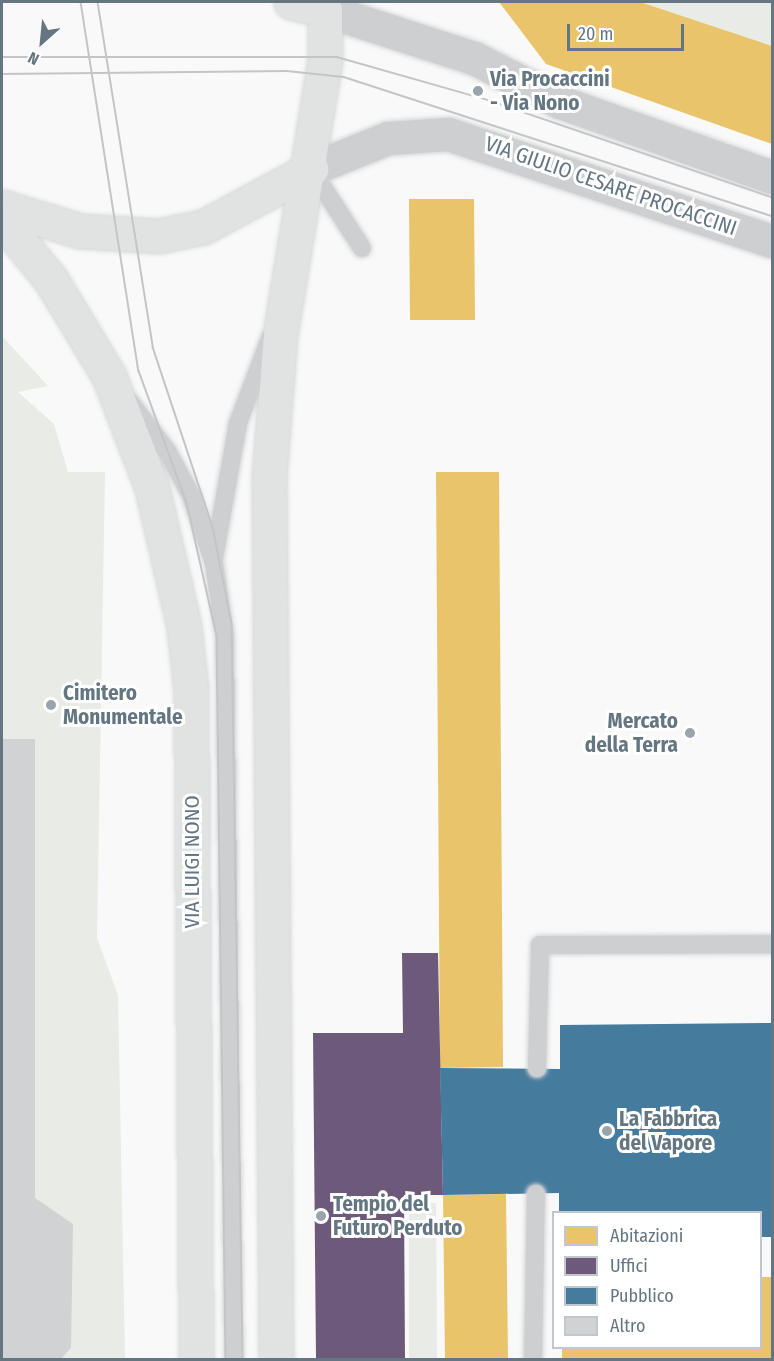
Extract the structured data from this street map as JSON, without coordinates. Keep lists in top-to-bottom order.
{
  "streets": {
    "main road": ["VIA LUIGI NONO"],
    "street": ["VIA GIULIO CESARE PROCACCINI"]
  },
  "places": [
    "Via Procaccini - Via Nono",
    "Cimitero Monumentale",
    "Mercato della Terra",
    "La Fabbrica del Vapore",
    "Tempio del Futuro Perduto"
  ],
  "legend": [
    "Abitazioni",
    "Uffici",
    "Pubblico",
    "Altro"
  ],
  "scale_bar": "20 m",
  "north": "bottom left"
}
